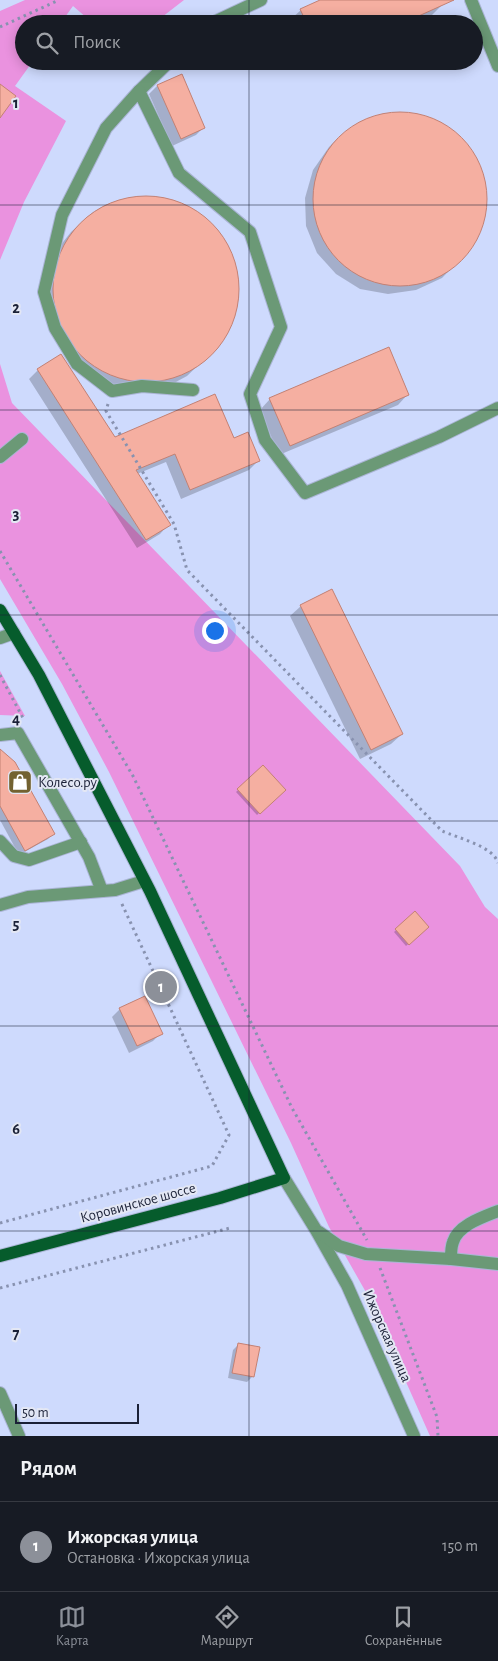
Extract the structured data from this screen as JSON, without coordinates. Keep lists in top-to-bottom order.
{
  "streets": {
    "main road": ["Коровинское шоссе", "Ижорская улица"]
  },
  "crossings": [
    ["Коровинское шоссе", "Ижорская улица"]
  ],
  "places": {
    "shop": ["Колесо.ру"]
  },
  "scale_bar": "50 m",
  "page": {
    "search": "Поиск",
    "pins": "1",
    "scale": "50 m",
    "heading": "Рядом",
    "list": [
      {
        "mark": "1",
        "name": "Ижорская улица",
        "note": "Остановка · Ижорская улица",
        "value": "150 m"
      }
    ],
    "nav": ["Карта", "Маршрут", "Сохранённые"]
  },
  "grid": {
    "rows": [
      "1",
      "2",
      "3",
      "4",
      "5",
      "6",
      "7"
    ]
  }
}
